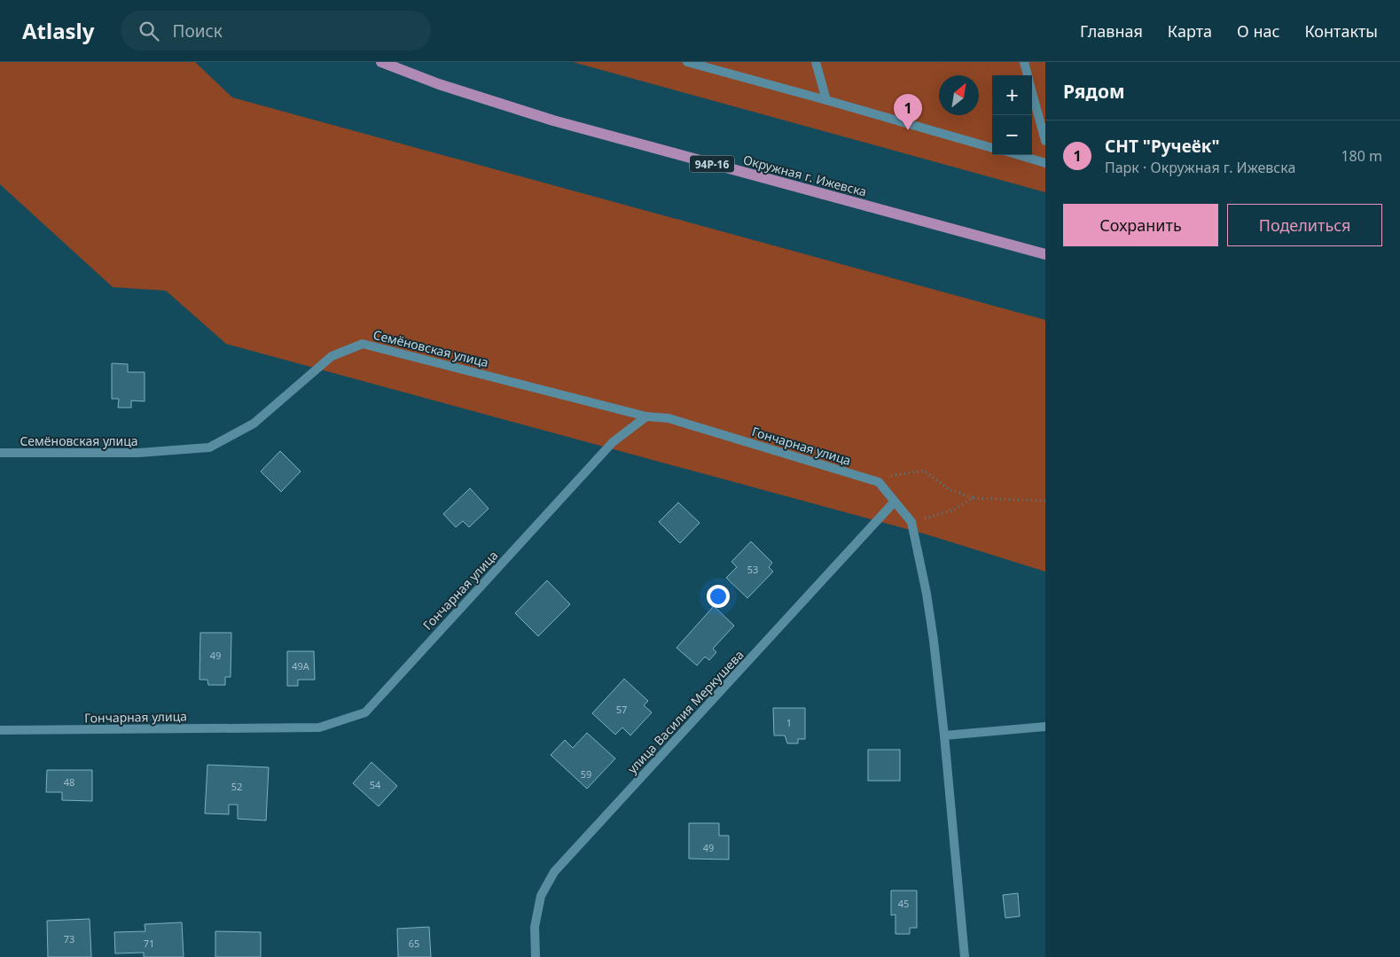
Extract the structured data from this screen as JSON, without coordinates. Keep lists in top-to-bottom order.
{
  "streets": {
    "main road": ["94Р-16", "Окружная г. Ижевска"],
    "street": ["Семёновская улица", "Гончарная улица", "улица Василия Меркушева"]
  },
  "crossings": [
    ["Семёновская улица", "Гончарная улица"]
  ],
  "house_numbers": [
    "53",
    "49",
    "49А",
    "57",
    "1",
    "59",
    "48",
    "54",
    "52",
    "49",
    "45",
    "73",
    "71",
    "65"
  ],
  "north": "top right",
  "page": {
    "header": "Atlasly",
    "search": "Поиск",
    "nav": [
      "Главная",
      "Карта",
      "О нас",
      "Контакты"
    ],
    "heading": "Рядом",
    "map_buttons": ["+", "−"],
    "pins": "1",
    "list": [
      {
        "mark": "1",
        "name": "СНТ \"Ручеёк\"",
        "note": "Парк · Окружная г. Ижевска",
        "value": "180 m"
      }
    ],
    "buttons": ["Сохранить", "Поделиться"]
  }
}
